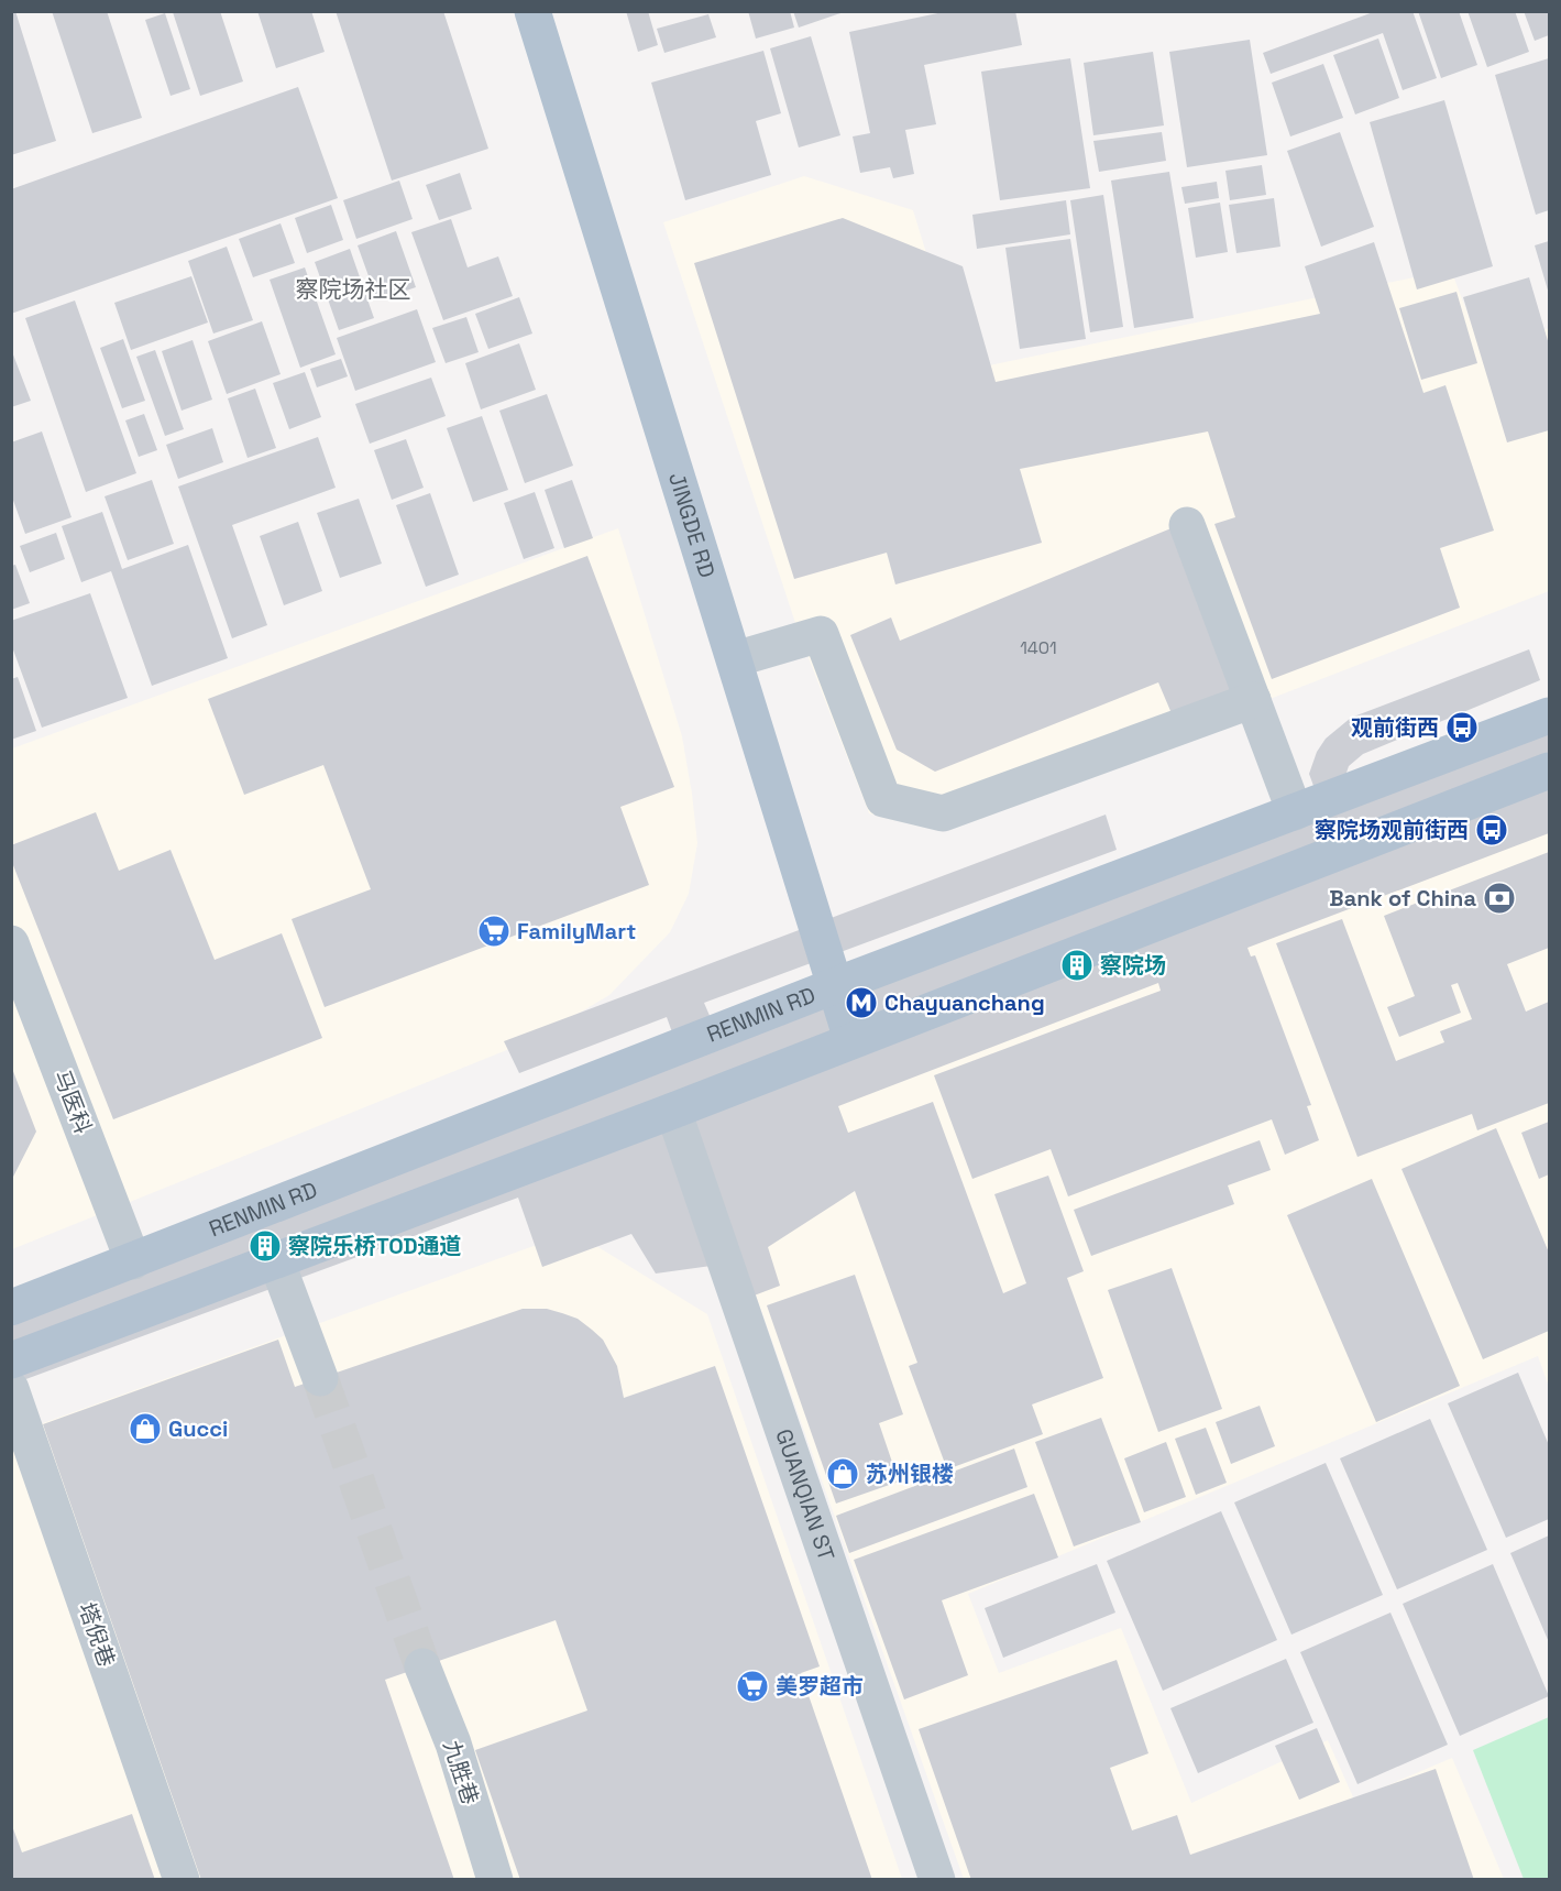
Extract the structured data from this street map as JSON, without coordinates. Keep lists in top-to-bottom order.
{
  "streets": {
    "main road": ["JINGDE RD", "RENMIN RD"],
    "street": [
      "马医科",
      "GUANQIAN ST",
      "塔倪巷",
      "九胜巷"
    ]
  },
  "crossings": [
    ["JINGDE RD", "RENMIN RD"],
    ["RENMIN RD", "马医科"]
  ],
  "districts": ["察院场社区"],
  "places": {
    "bus stop": ["观前街西", "察院场观前街西"],
    "bank": ["Bank of China"],
    "supermarket": ["FamilyMart", "美罗超市"],
    "building": ["察院场", "察院乐桥TOD通道"],
    "metro station": ["Chayuanchang"],
    "shop": ["Gucci", "苏州银楼"]
  },
  "house_numbers": ["1401"]
}
